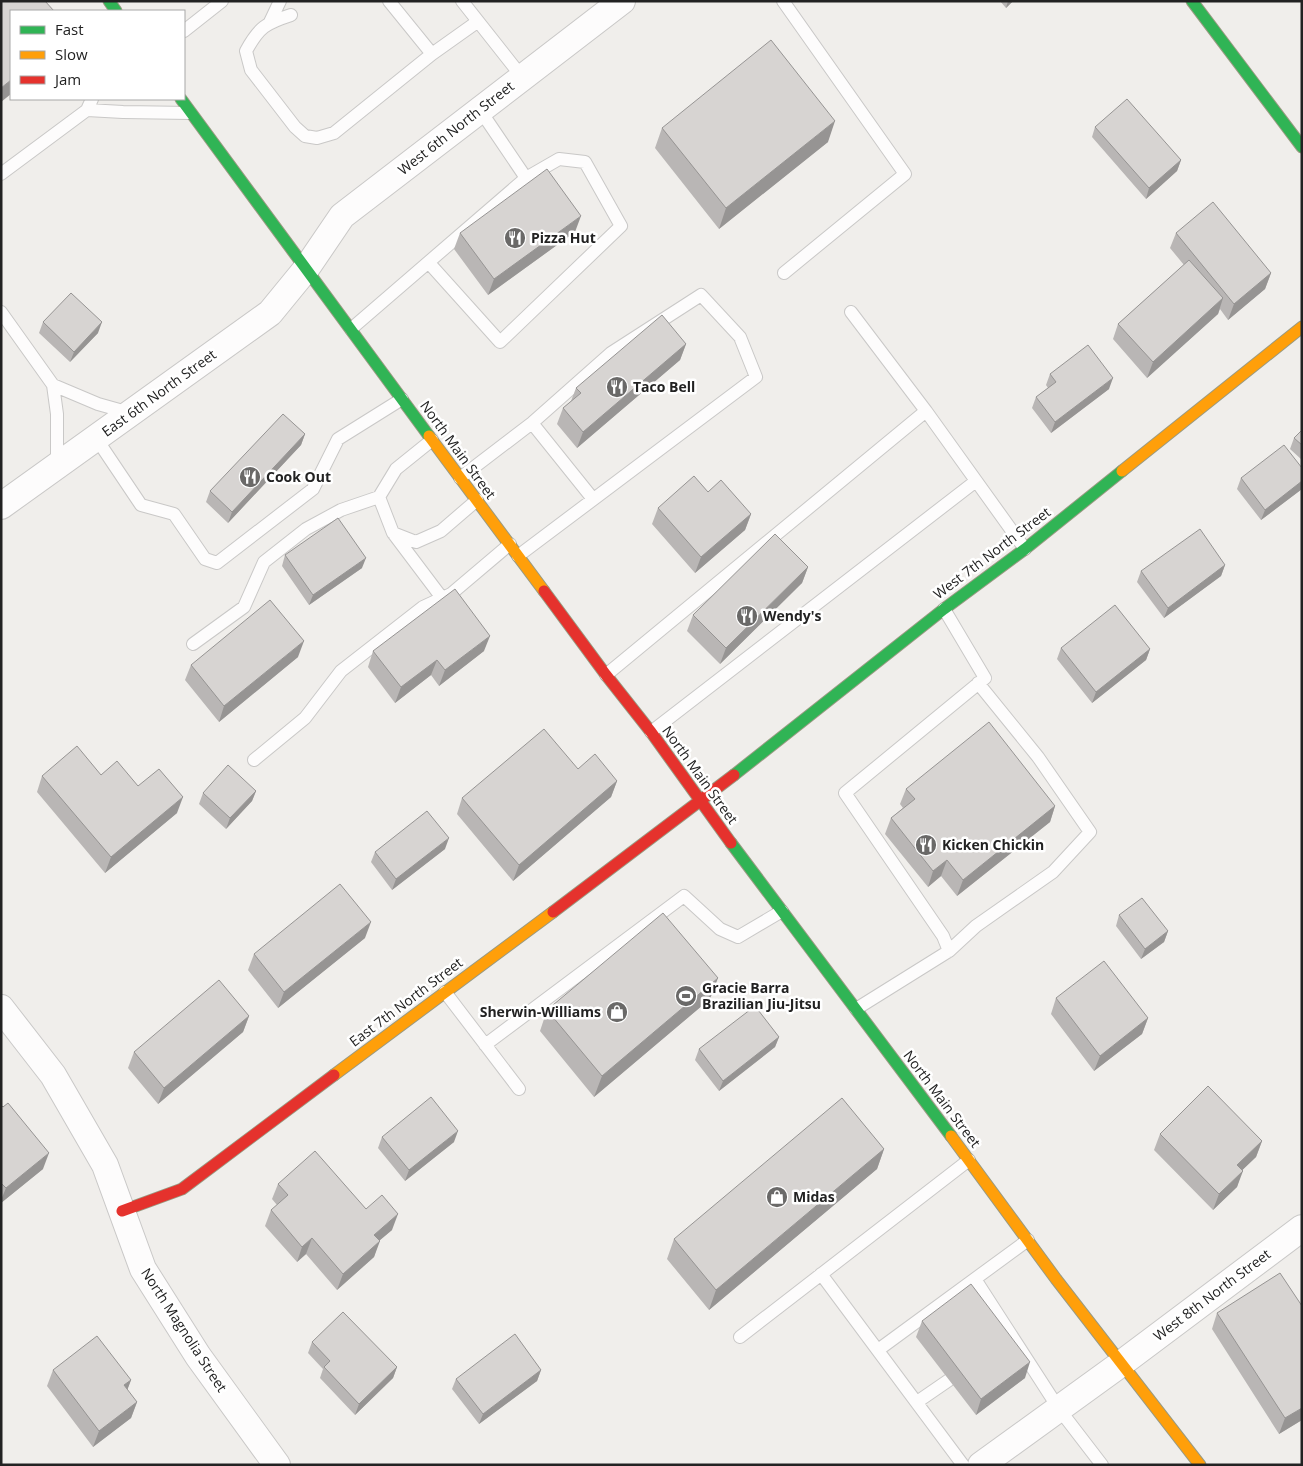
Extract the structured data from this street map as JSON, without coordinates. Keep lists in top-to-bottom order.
{
  "streets": {
    "main road": ["North Main Street", "West 7th North Street", "East 7th North Street"],
    "street": [
      "West 6th North Street",
      "East 6th North Street",
      "West 8th North Street",
      "North Magnolia Street"
    ]
  },
  "crossings": [
    ["West 6th North Street", "East 6th North Street"],
    ["West 6th North Street", "North Main Street"],
    ["East 6th North Street", "North Main Street"],
    ["North Main Street", "West 7th North Street"],
    ["North Main Street", "East 7th North Street"],
    ["North Main Street", "West 8th North Street"],
    ["West 7th North Street", "East 7th North Street"],
    ["East 7th North Street", "North Magnolia Street"]
  ],
  "places": {
    "restaurant": [
      "Pizza Hut",
      "Taco Bell",
      "Cook Out",
      "Wendy's",
      "Kicken Chickin"
    ],
    "sports": ["Gracie Barra Brazilian Jiu-Jitsu"],
    "shop": ["Sherwin-Williams", "Midas"]
  },
  "legend": ["Fast", "Slow", "Jam"]
}
